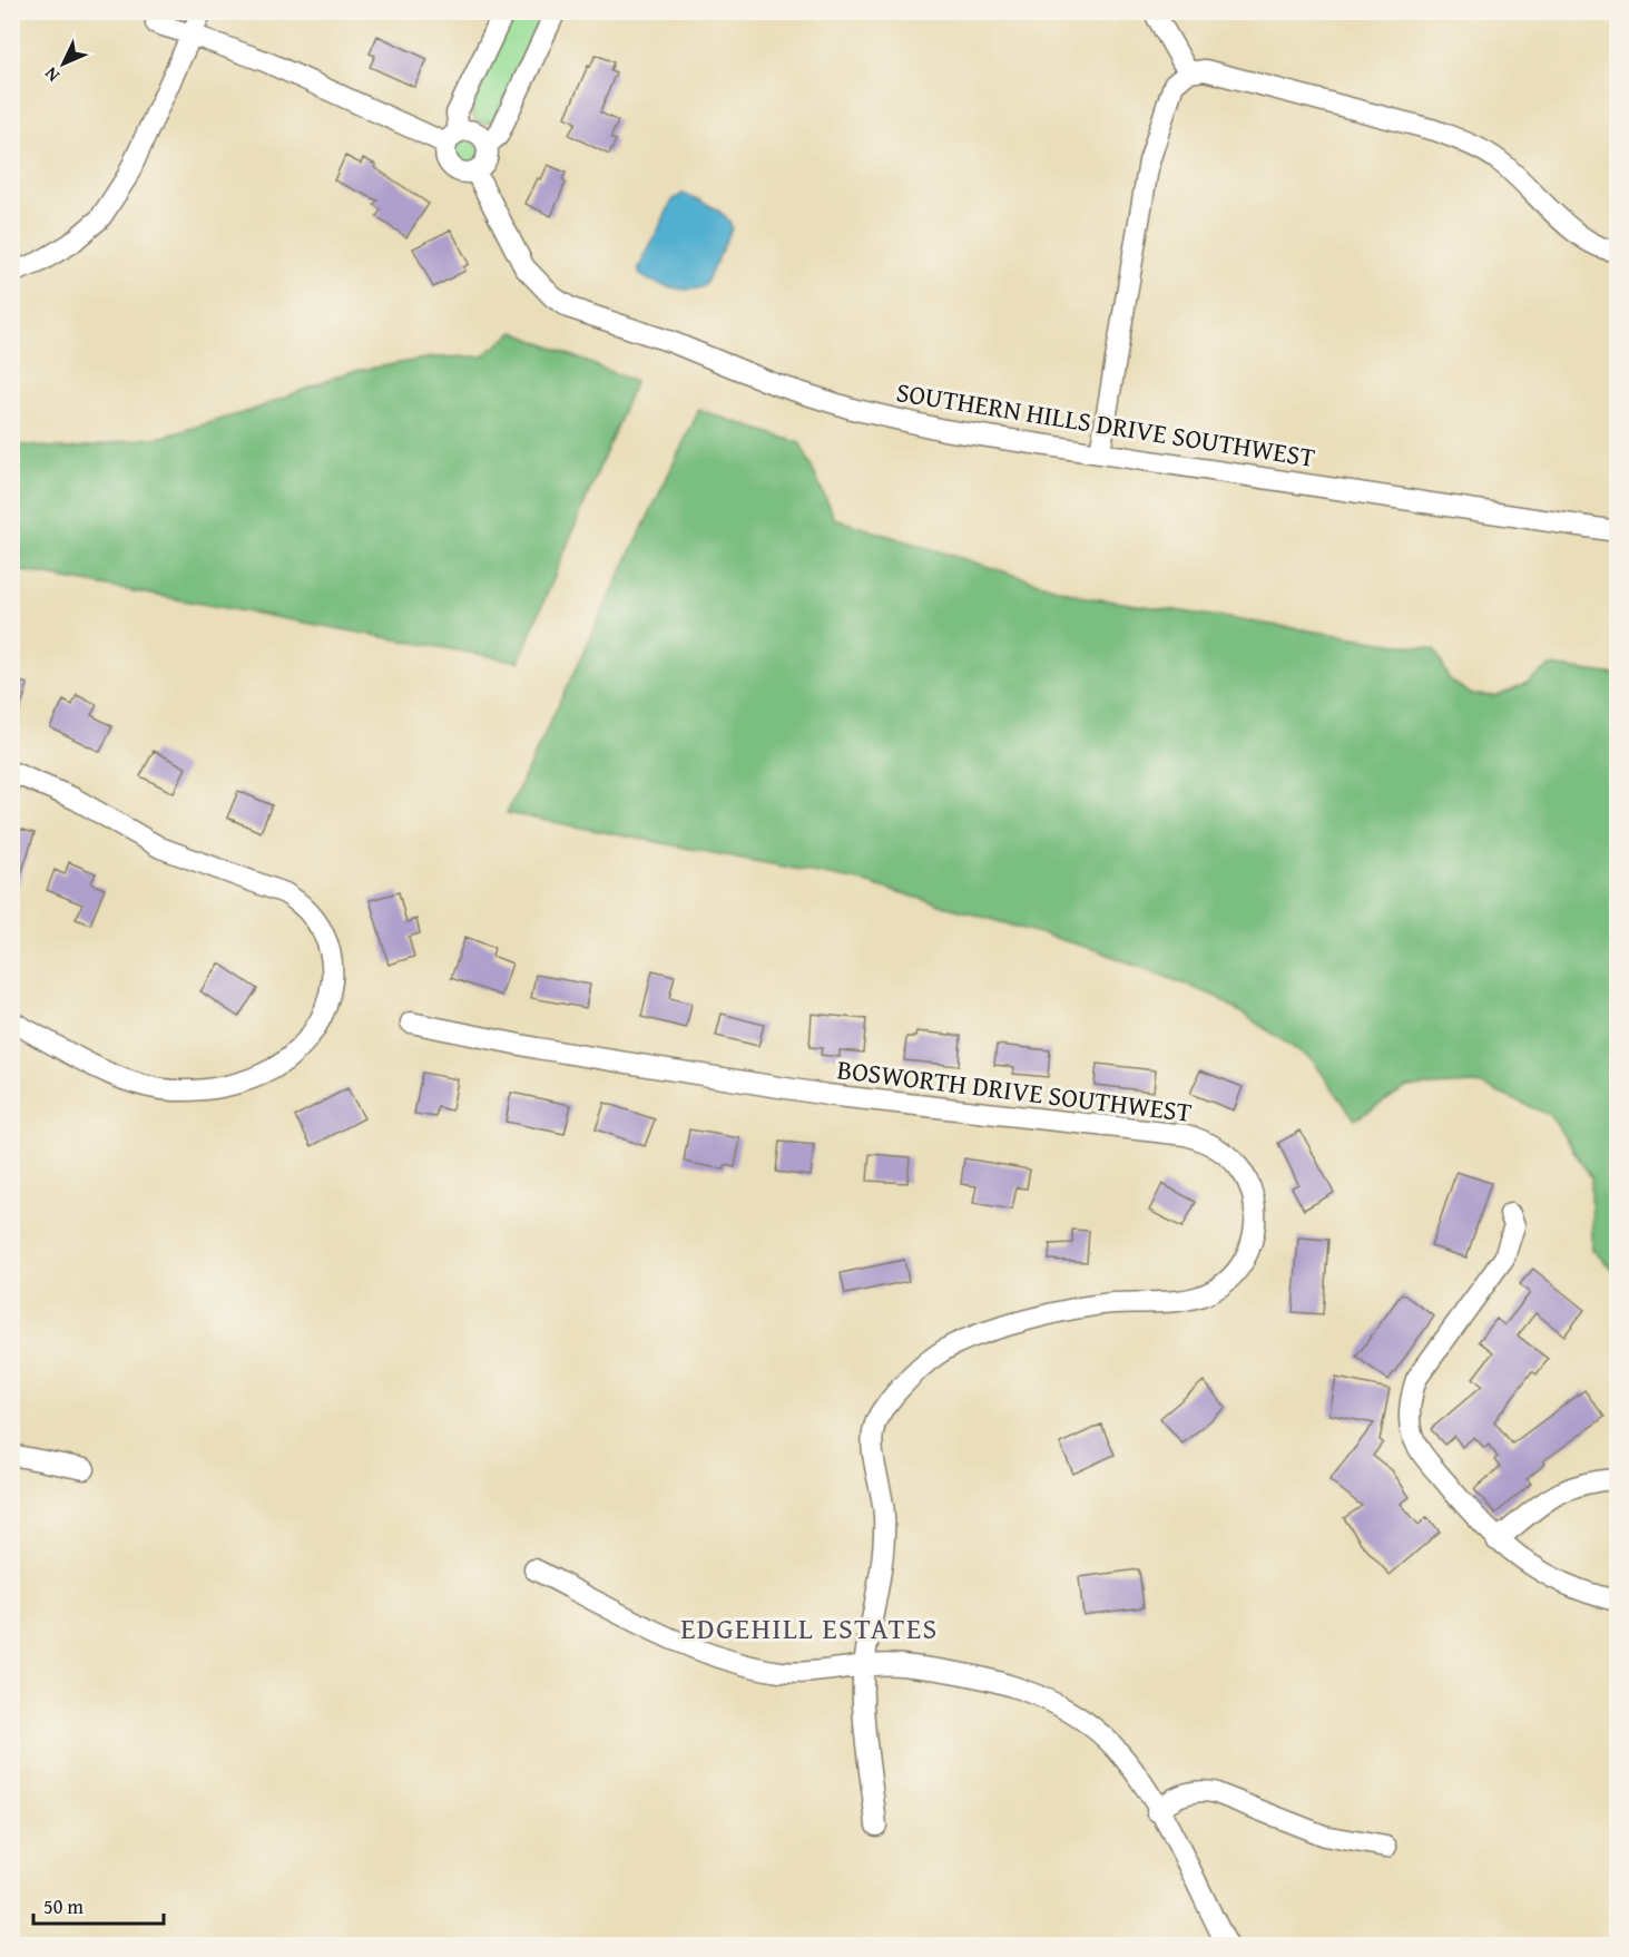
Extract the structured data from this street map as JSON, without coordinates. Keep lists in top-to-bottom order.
{
  "streets": {
    "street": ["SOUTHERN HILLS DRIVE SOUTHWEST", "BOSWORTH DRIVE SOUTHWEST"]
  },
  "districts": ["EDGEHILL ESTATES"],
  "scale_bar": "50 m",
  "north": "bottom left"
}
